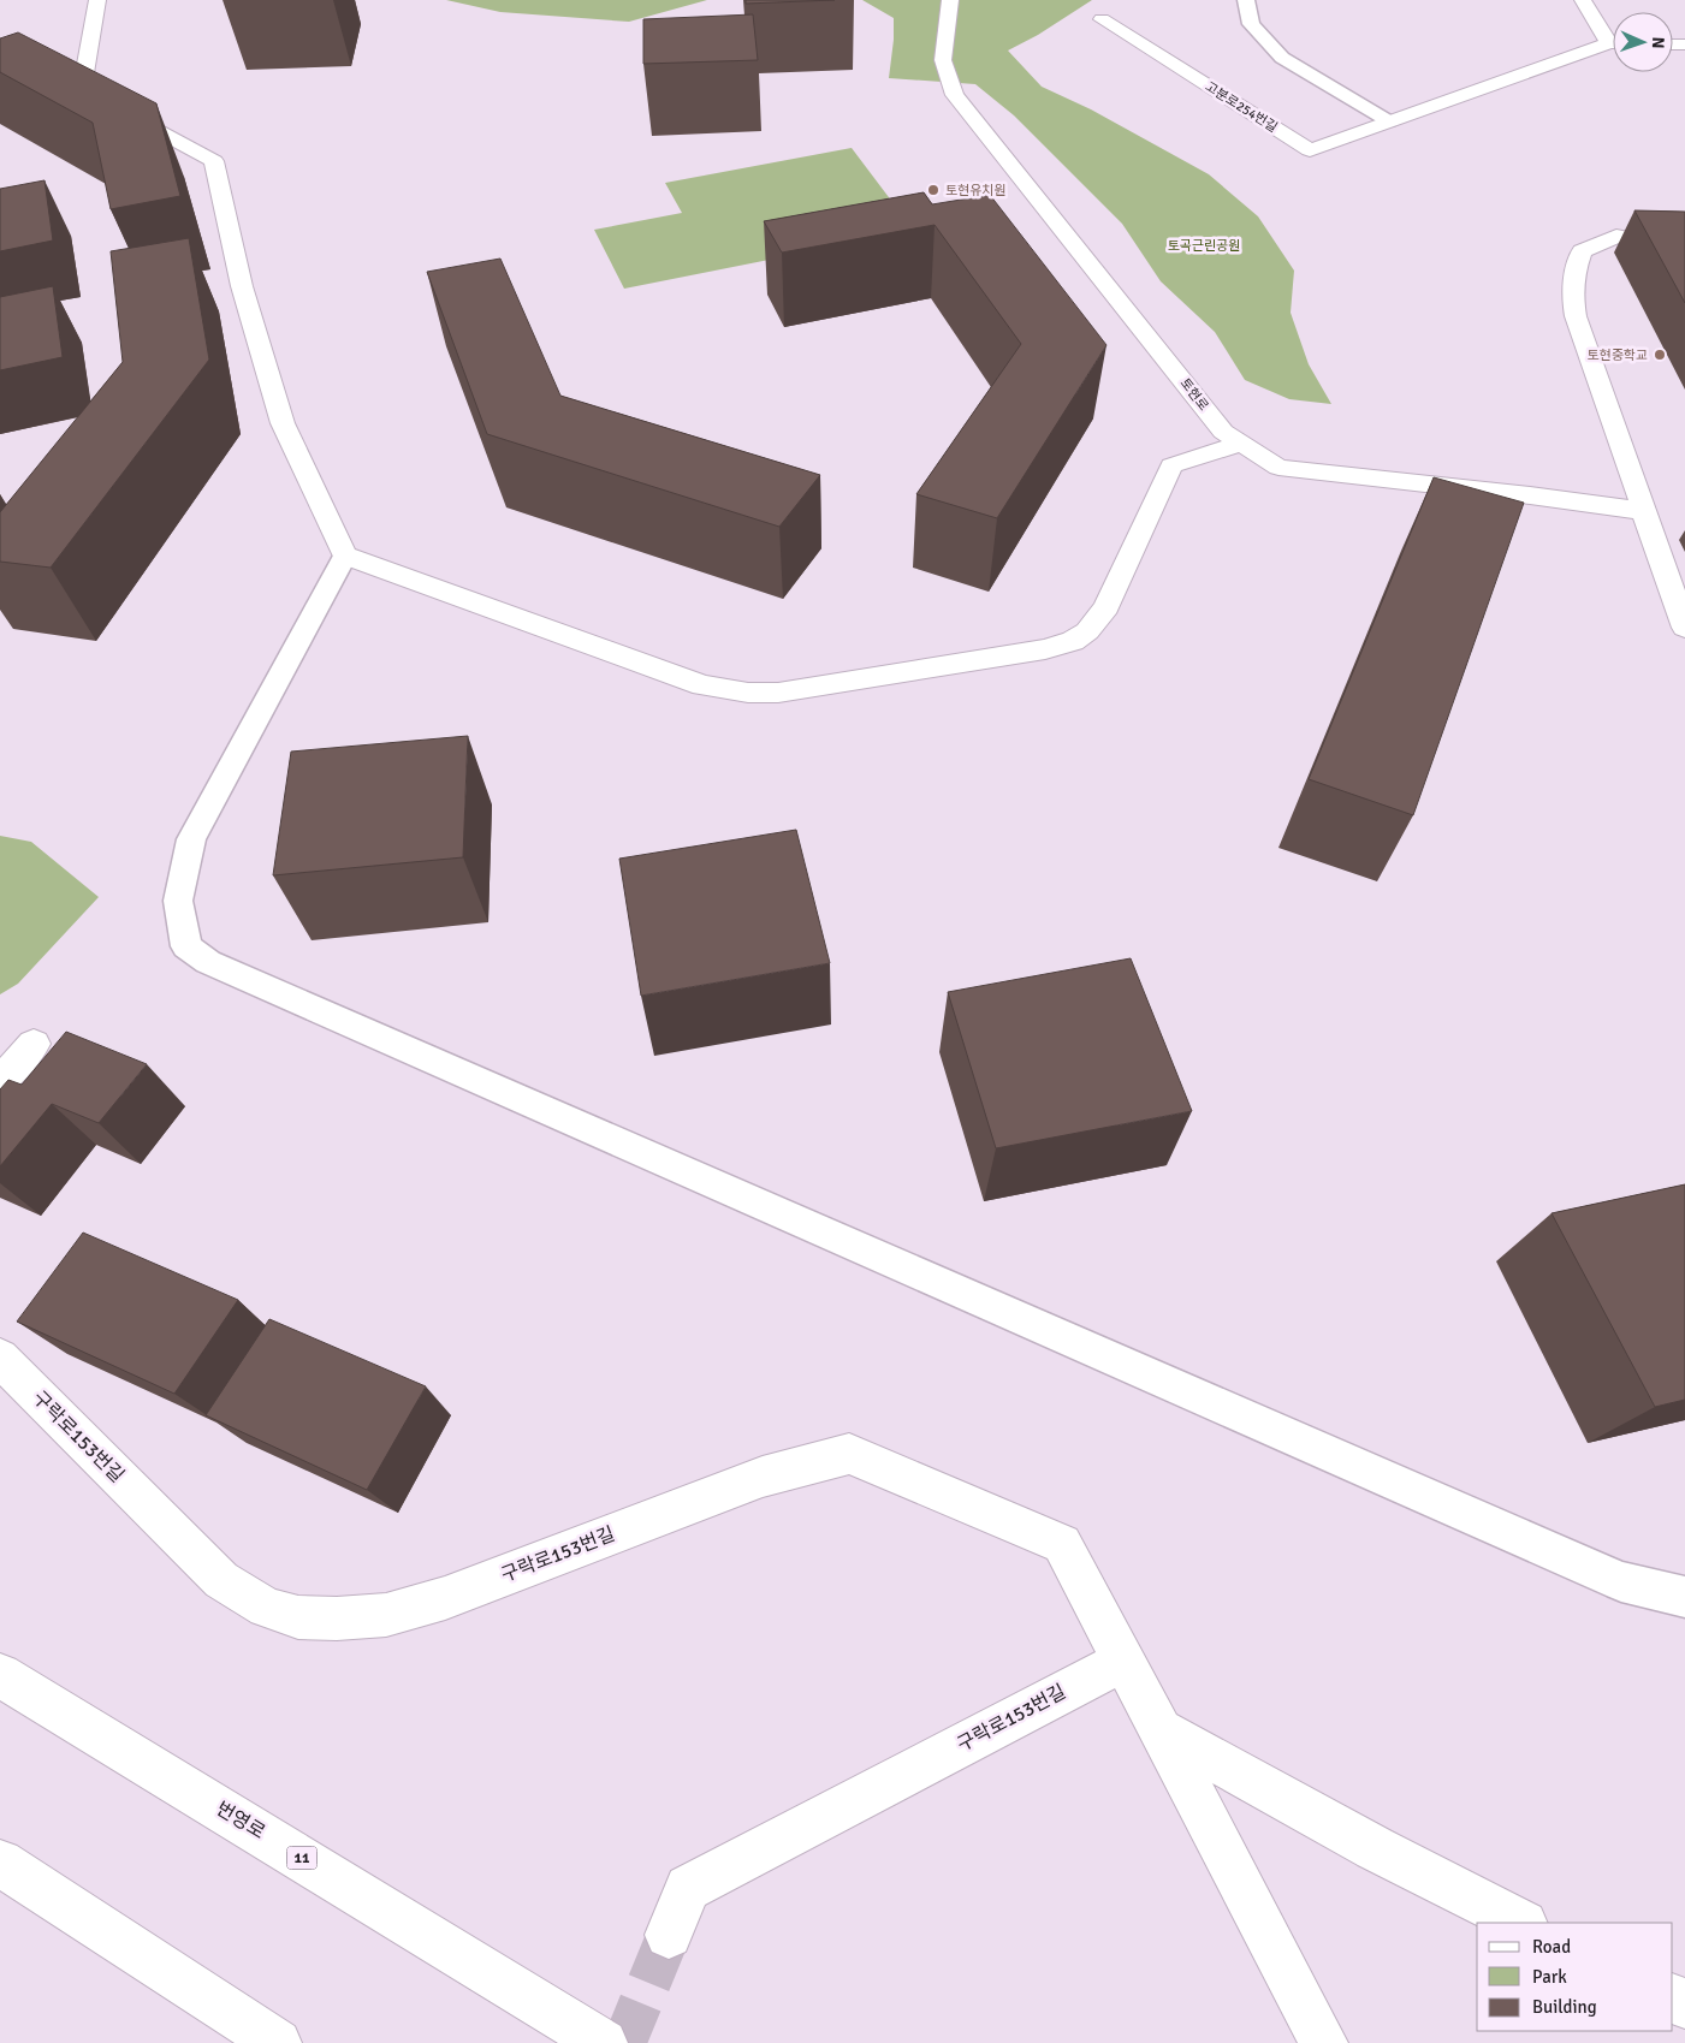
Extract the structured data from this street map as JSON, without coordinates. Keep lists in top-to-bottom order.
{
  "streets": {
    "main road": [
      "고분로254번길",
      "토현로",
      "구락로153번길",
      "번영로",
      "11"
    ]
  },
  "parks": ["토곡근린공원"],
  "places": ["토현유치원", "토현중학교"],
  "legend": ["Road", "Park", "Building"],
  "north": "right"
}
